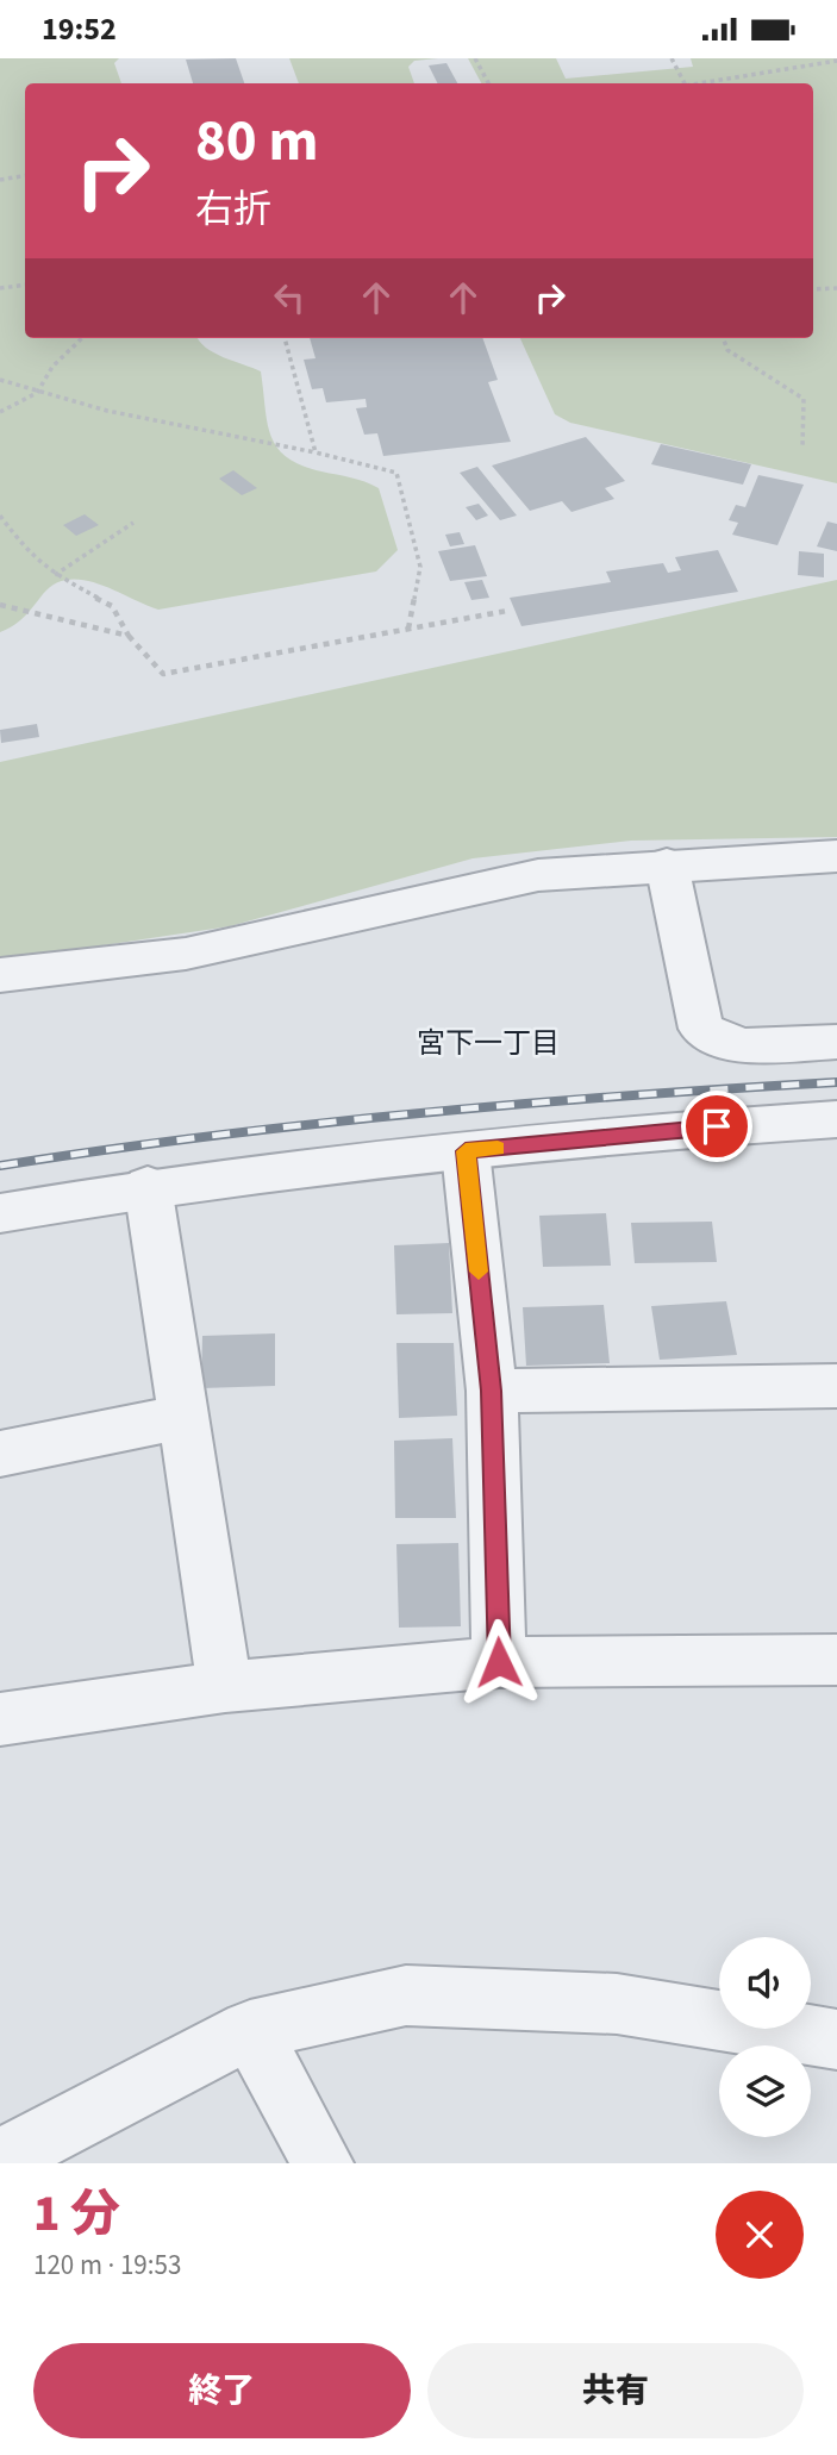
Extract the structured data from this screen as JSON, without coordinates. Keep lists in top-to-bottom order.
{
  "districts": ["宮下一丁目"],
  "page": {
    "status": "19:52",
    "turn": ["80 m", "右折"],
    "heading": ["1 分", "120 m · 19:53"],
    "buttons": ["終了", "共有"]
  }
}
